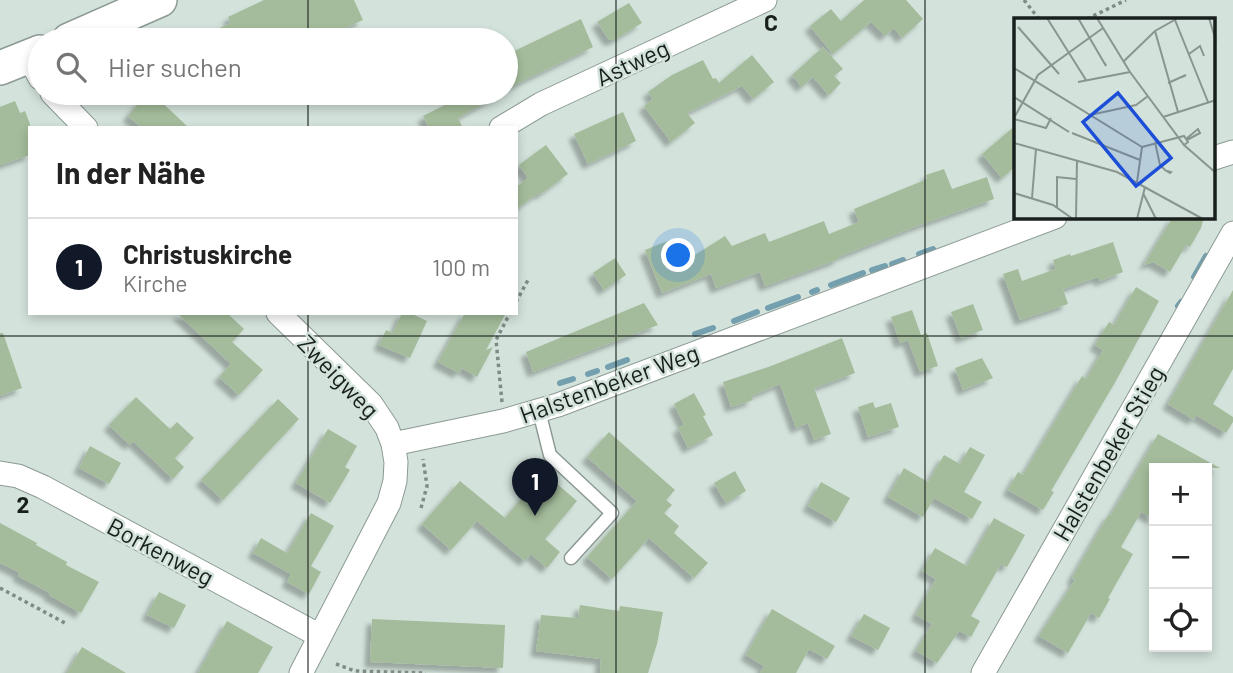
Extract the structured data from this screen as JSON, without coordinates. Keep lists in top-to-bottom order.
{
  "streets": {
    "street": [
      "Astweg",
      "Zweigweg",
      "Halstenbeker Weg",
      "Halstenbeker Stieg",
      "Borkenweg"
    ]
  },
  "crossings": [
    ["Zweigweg", "Halstenbeker Weg"]
  ],
  "page": {
    "search": "Hier suchen",
    "heading": "In der Nähe",
    "list": [
      {
        "mark": "1",
        "name": "Christuskirche",
        "note": "Kirche",
        "value": "100 m"
      }
    ],
    "pins": "1",
    "map_buttons": ["+", "−"]
  },
  "grid": {
    "columns": ["C"],
    "rows": ["2"]
  }
}
